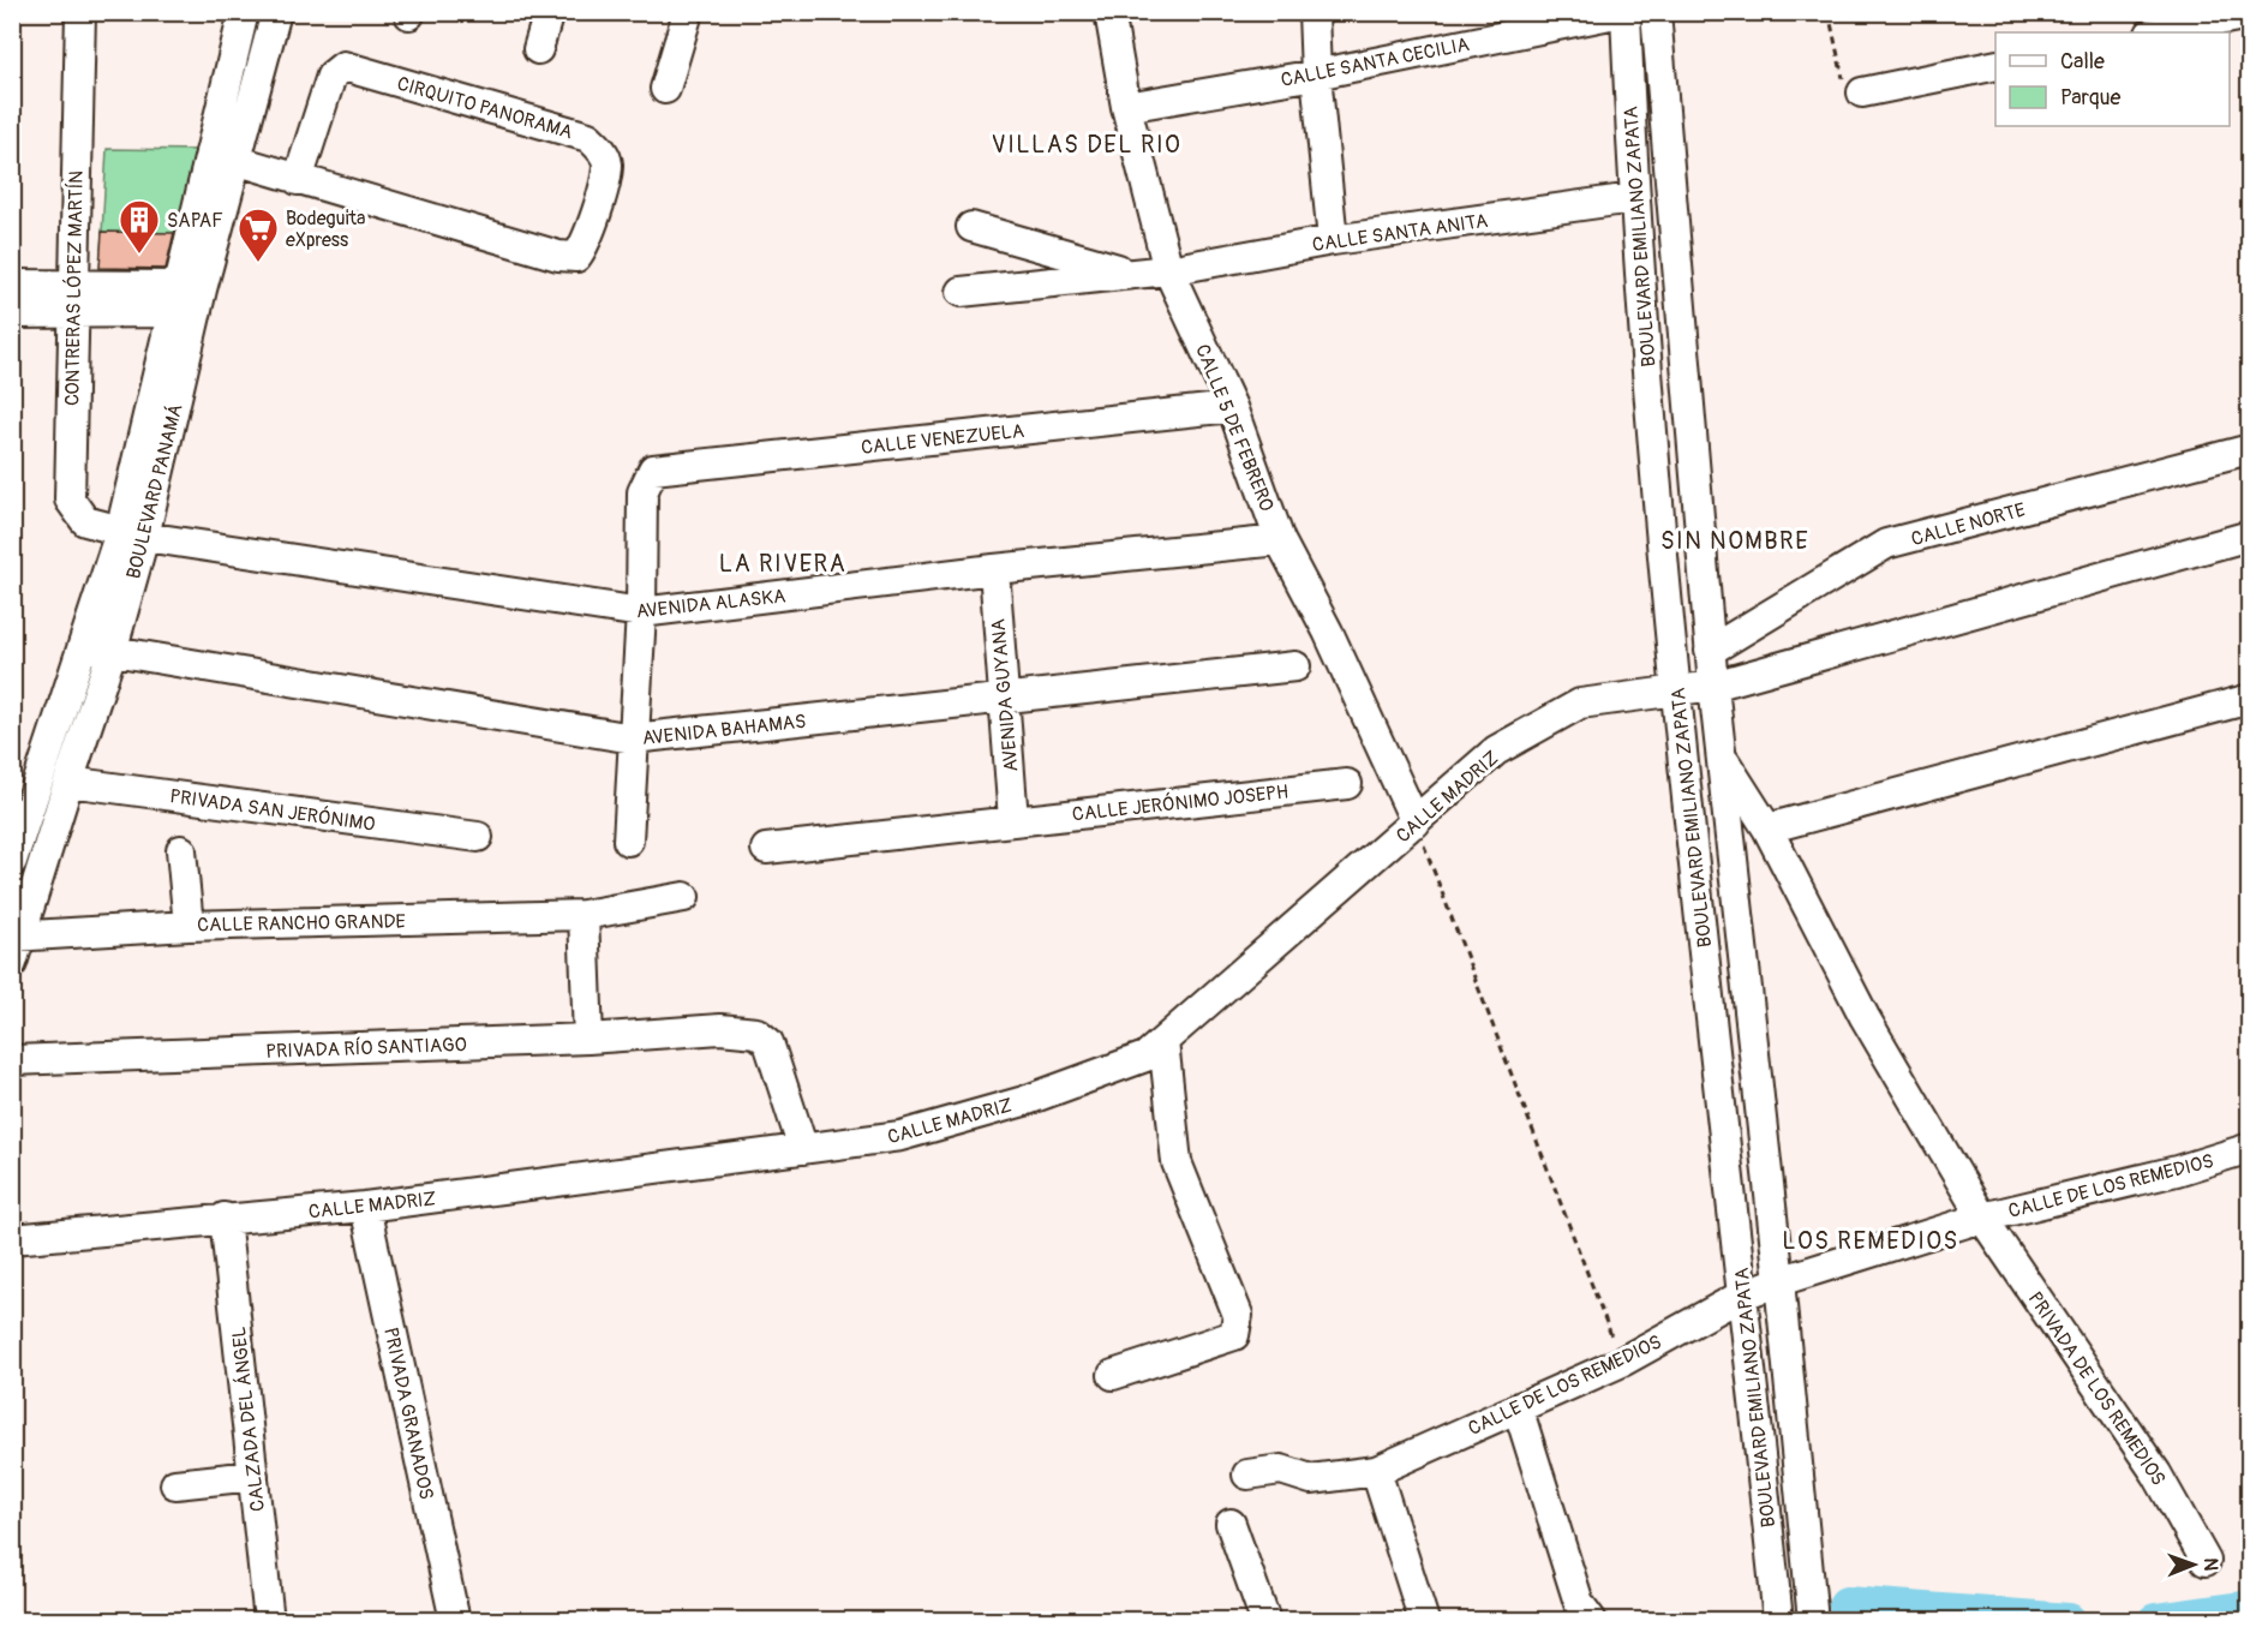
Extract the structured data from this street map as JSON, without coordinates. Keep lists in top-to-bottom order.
{
  "streets": {
    "street": [
      "CALLE SANTA CECILIA",
      "CIRQUITO PANORAMA",
      "CALLE SANTA ANITA",
      "BOULEVARD EMILIANO ZAPATA",
      "CONTRERAS LÓPEZ MARTÍN",
      "CALLE 5 DE FEBRERO",
      "CALLE VENEZUELA",
      "BOULEVARD PANAMÁ",
      "CALLE NORTE",
      "AVENIDA ALASKA",
      "AVENIDA GUYANA",
      "AVENIDA BAHAMAS",
      "CALLE MADRIZ",
      "CALLE JERÓNIMO JOSEPH",
      "PRIVADA SAN JERÓNIMO",
      "CALLE RANCHO GRANDE",
      "PRIVADA RÍO SANTIAGO",
      "CALLE DE LOS REMEDIOS",
      "PRIVADA DE LOS REMEDIOS",
      "PRIVADA GRANADOS",
      "CALZADA DEL ÁNGEL"
    ]
  },
  "crossings": [
    ["CALLE SANTA CECILIA", "BOULEVARD EMILIANO ZAPATA"],
    ["CALLE SANTA CECILIA", "CALLE 5 DE FEBRERO"],
    ["CIRQUITO PANORAMA", "BOULEVARD PANAMÁ"],
    ["CALLE SANTA ANITA", "BOULEVARD EMILIANO ZAPATA"],
    ["CALLE SANTA ANITA", "CALLE 5 DE FEBRERO"],
    ["BOULEVARD EMILIANO ZAPATA", "CALLE NORTE"],
    ["BOULEVARD EMILIANO ZAPATA", "CALLE MADRIZ"],
    ["BOULEVARD EMILIANO ZAPATA", "CALLE DE LOS REMEDIOS"],
    ["BOULEVARD EMILIANO ZAPATA", "PRIVADA DE LOS REMEDIOS"],
    ["CONTRERAS LÓPEZ MARTÍN", "BOULEVARD PANAMÁ"],
    ["CONTRERAS LÓPEZ MARTÍN", "AVENIDA ALASKA"],
    ["CALLE 5 DE FEBRERO", "CALLE VENEZUELA"],
    ["CALLE 5 DE FEBRERO", "AVENIDA ALASKA"],
    ["CALLE 5 DE FEBRERO", "CALLE MADRIZ"],
    ["CALLE VENEZUELA", "AVENIDA ALASKA"],
    ["BOULEVARD PANAMÁ", "AVENIDA ALASKA"],
    ["BOULEVARD PANAMÁ", "AVENIDA BAHAMAS"],
    ["BOULEVARD PANAMÁ", "PRIVADA SAN JERÓNIMO"],
    ["BOULEVARD PANAMÁ", "CALLE RANCHO GRANDE"],
    ["AVENIDA ALASKA", "AVENIDA GUYANA"],
    ["AVENIDA GUYANA", "AVENIDA BAHAMAS"],
    ["AVENIDA GUYANA", "CALLE JERÓNIMO JOSEPH"],
    ["CALLE MADRIZ", "PRIVADA RÍO SANTIAGO"],
    ["CALLE MADRIZ", "PRIVADA GRANADOS"],
    ["CALLE MADRIZ", "CALZADA DEL ÁNGEL"],
    ["CALLE DE LOS REMEDIOS", "PRIVADA DE LOS REMEDIOS"]
  ],
  "districts": [
    "VILLAS DEL RIO",
    "SIN NOMBRE",
    "LA RIVERA",
    "LOS REMEDIOS"
  ],
  "places": {
    "building": ["SAPAF"],
    "supermarket": ["Bodeguita eXpress"]
  },
  "legend": ["Calle", "Parque"],
  "north": "right"
}
